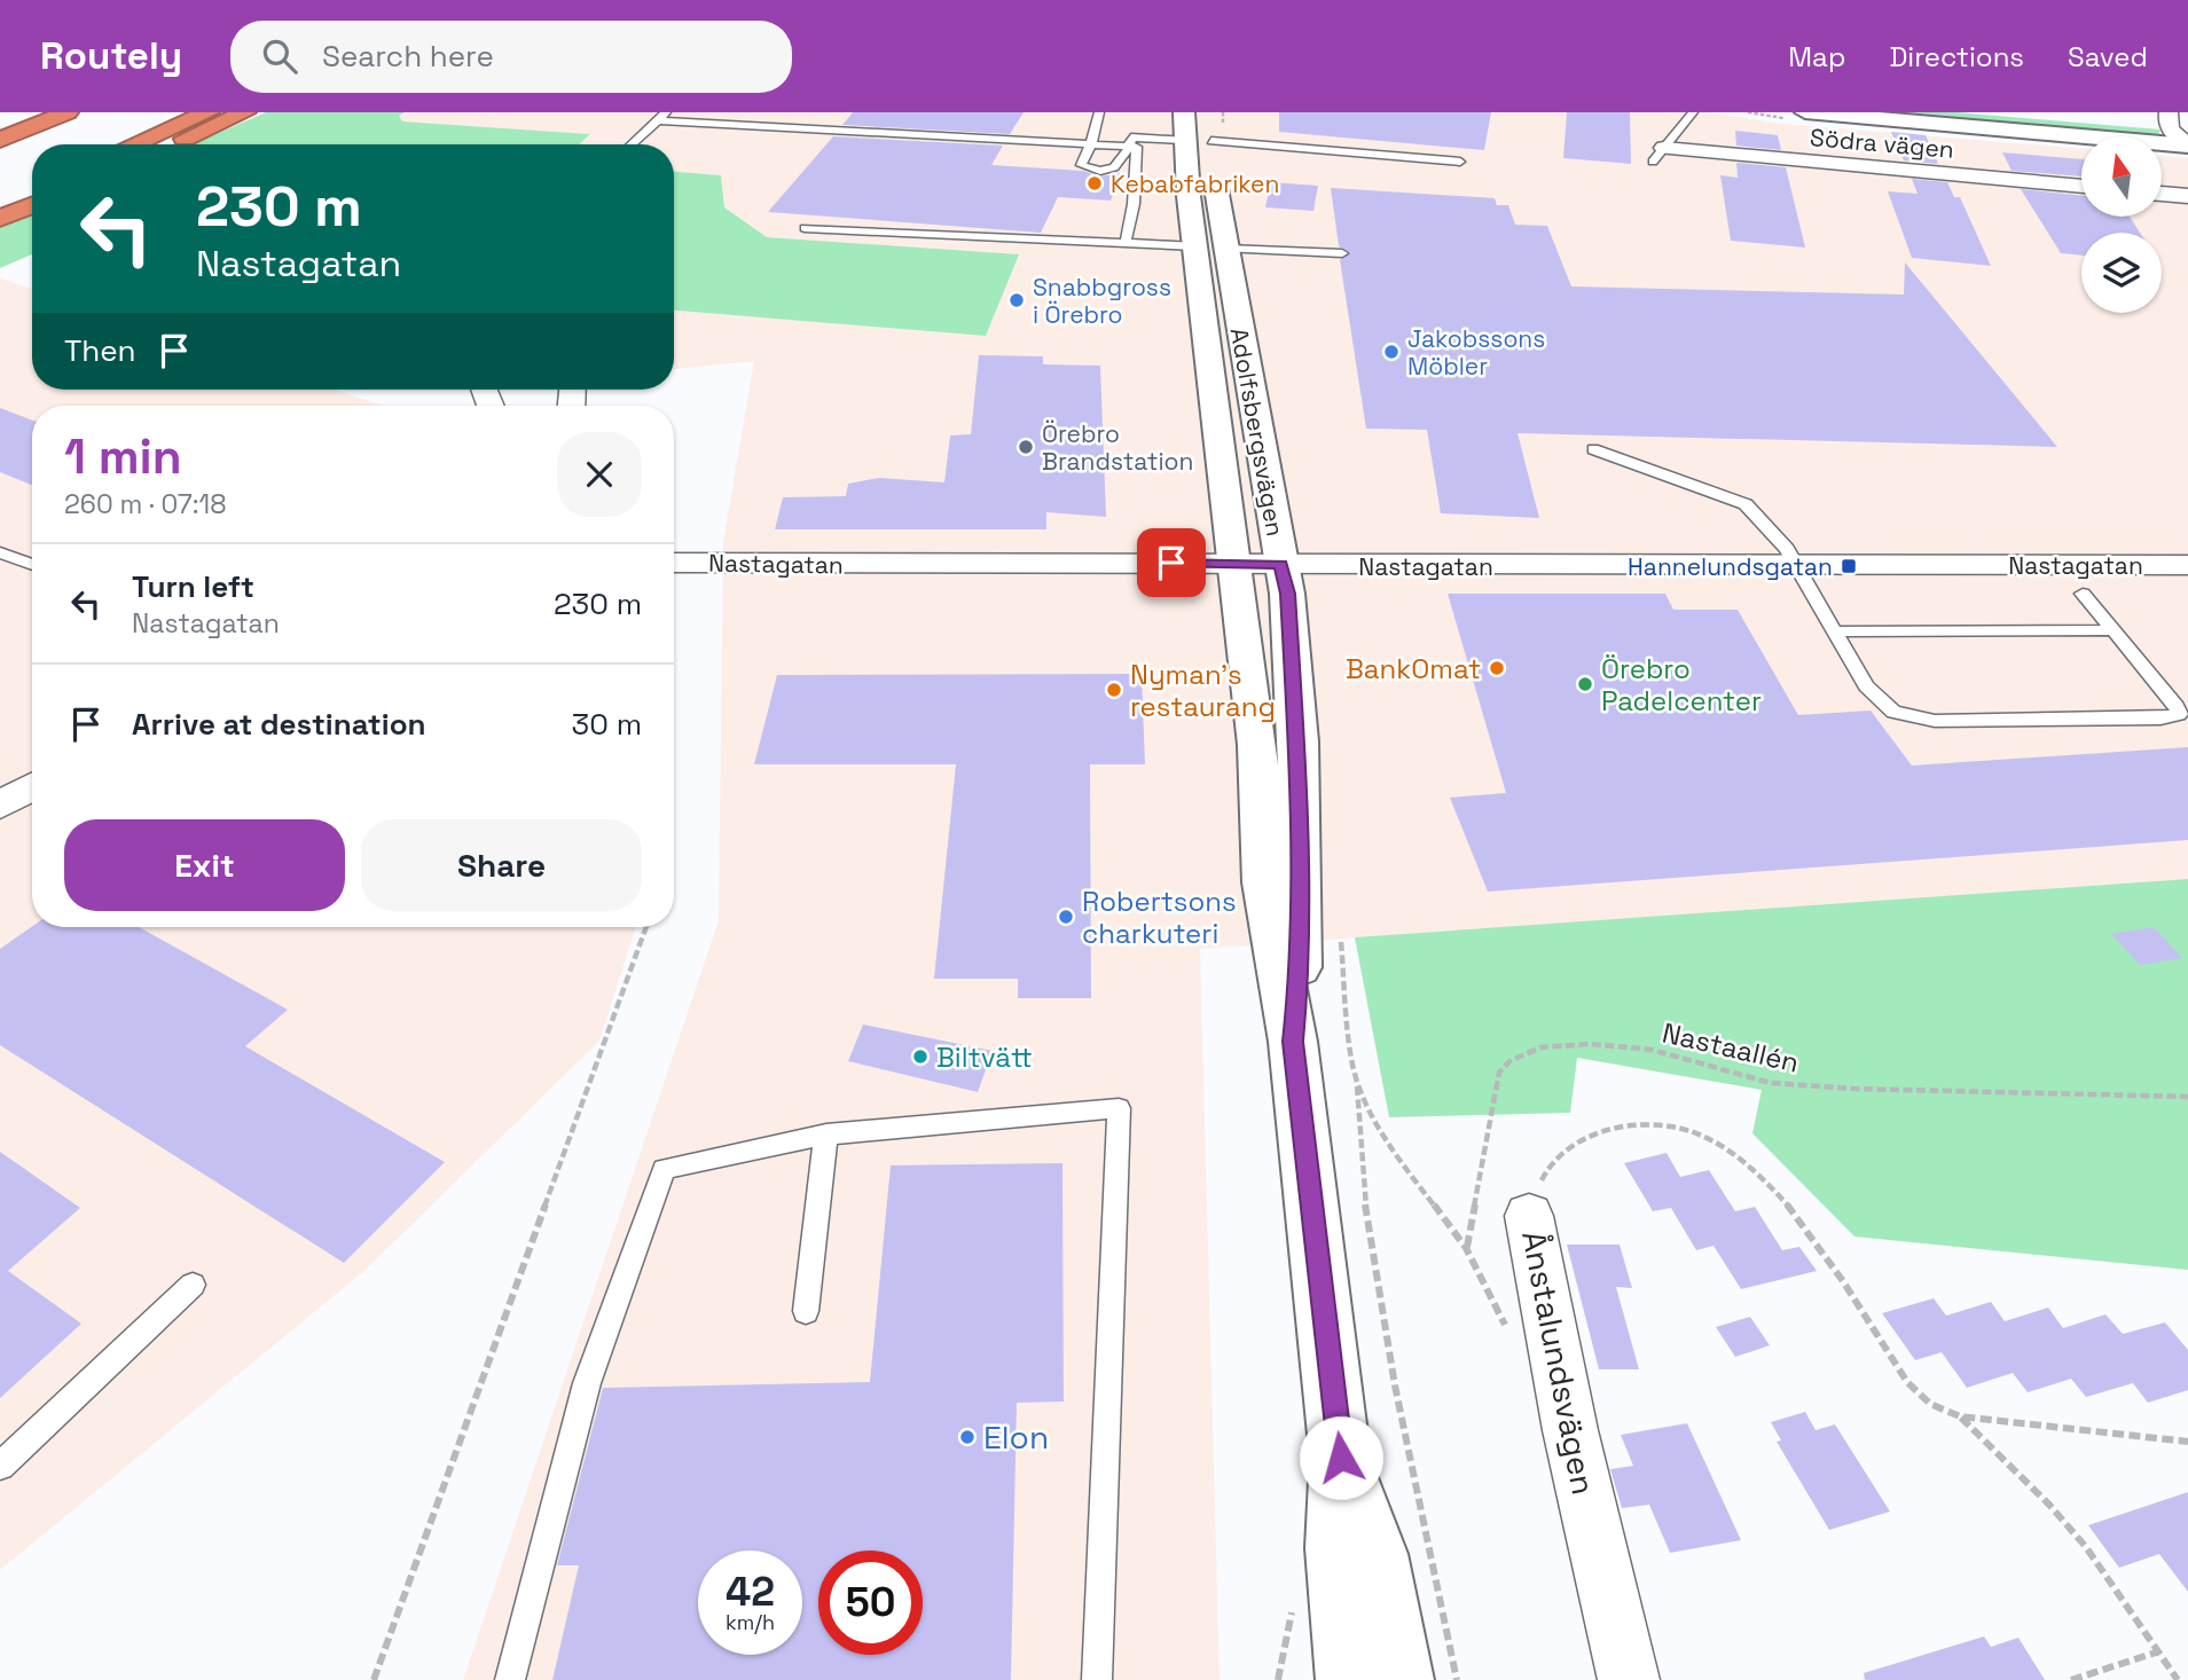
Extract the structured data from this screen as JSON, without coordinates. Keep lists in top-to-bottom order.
{
  "streets": {
    "main road": ["Södra vägen", "Adolfsbergsvägen"],
    "street": ["Nastagatan", "Ånstalundsvägen"],
    "path": ["Nastaallén"]
  },
  "crossings": [
    ["Adolfsbergsvägen", "Nastagatan"]
  ],
  "places": {
    "other": [
      "Kebabfabriken",
      "Snabbgross i Örebro",
      "Jakobssons Möbler",
      "Örebro Brandstation",
      "BankOmat",
      "Örebro Padelcenter",
      "Nyman's restaurang",
      "Robertsons charkuteri",
      "Biltvätt",
      "Elon"
    ],
    "transit": ["Hannelundsgatan"]
  },
  "north": "top",
  "page": {
    "header": "Routely",
    "search": "Search here",
    "nav": ["Map", "Directions", "Saved"],
    "turn": ["230 m", "Nastagatan"],
    "then": "Then",
    "heading": ["1 min", "260 m · 07:18"],
    "list": [
      {
        "name": "Turn left",
        "note": "Nastagatan",
        "value": "230 m"
      },
      {
        "name": "Arrive at destination",
        "value": "30 m"
      }
    ],
    "buttons": ["Exit", "Share"],
    "speed": "42 km/h",
    "limit": "50"
  }
}
